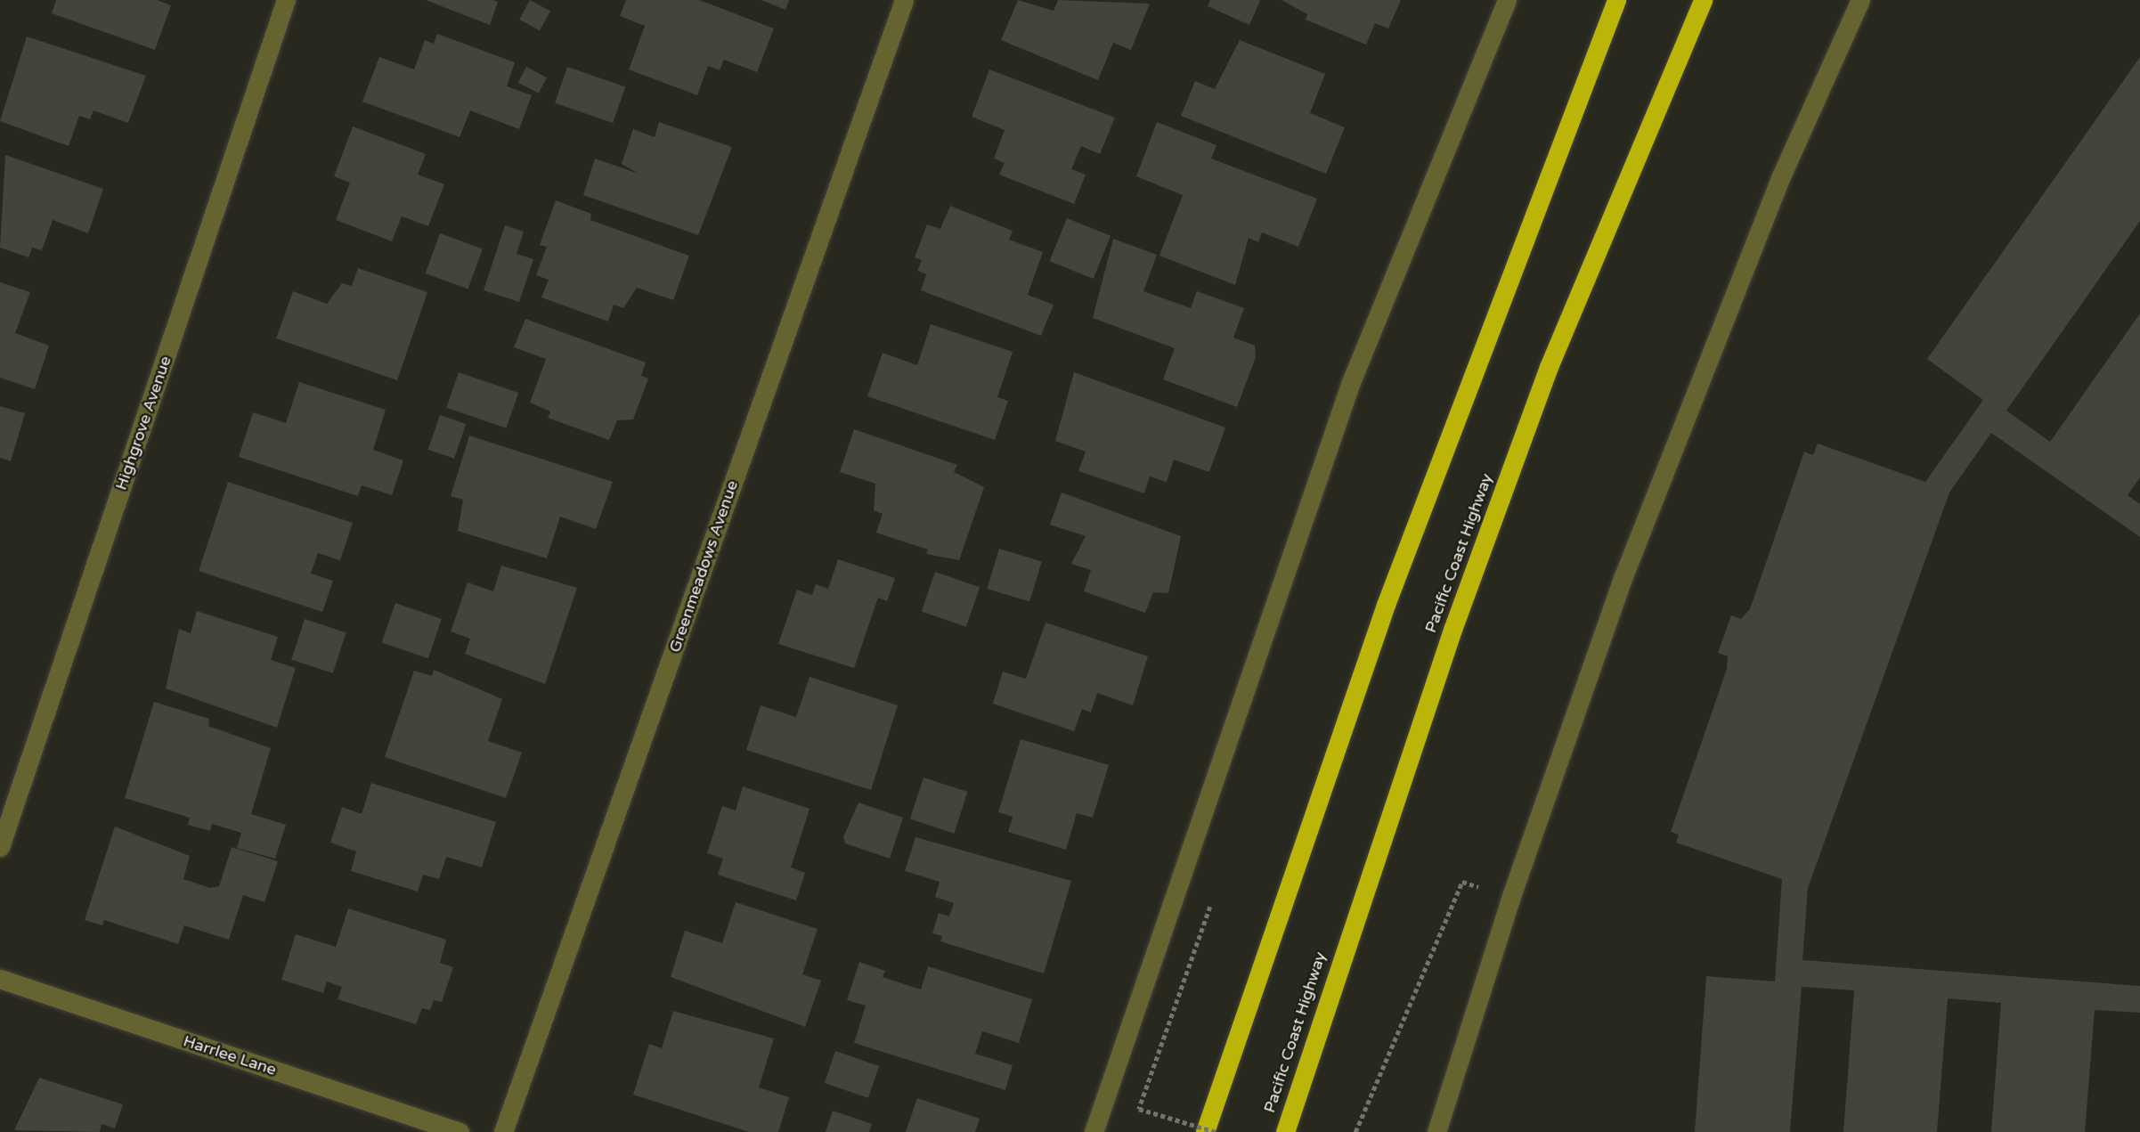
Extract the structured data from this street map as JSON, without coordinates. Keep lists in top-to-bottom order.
{
  "streets": {
    "highway": ["Pacific Coast Highway"],
    "street": ["Highgrove Avenue", "Greenmeadows Avenue", "Harrlee Lane"]
  }
}
